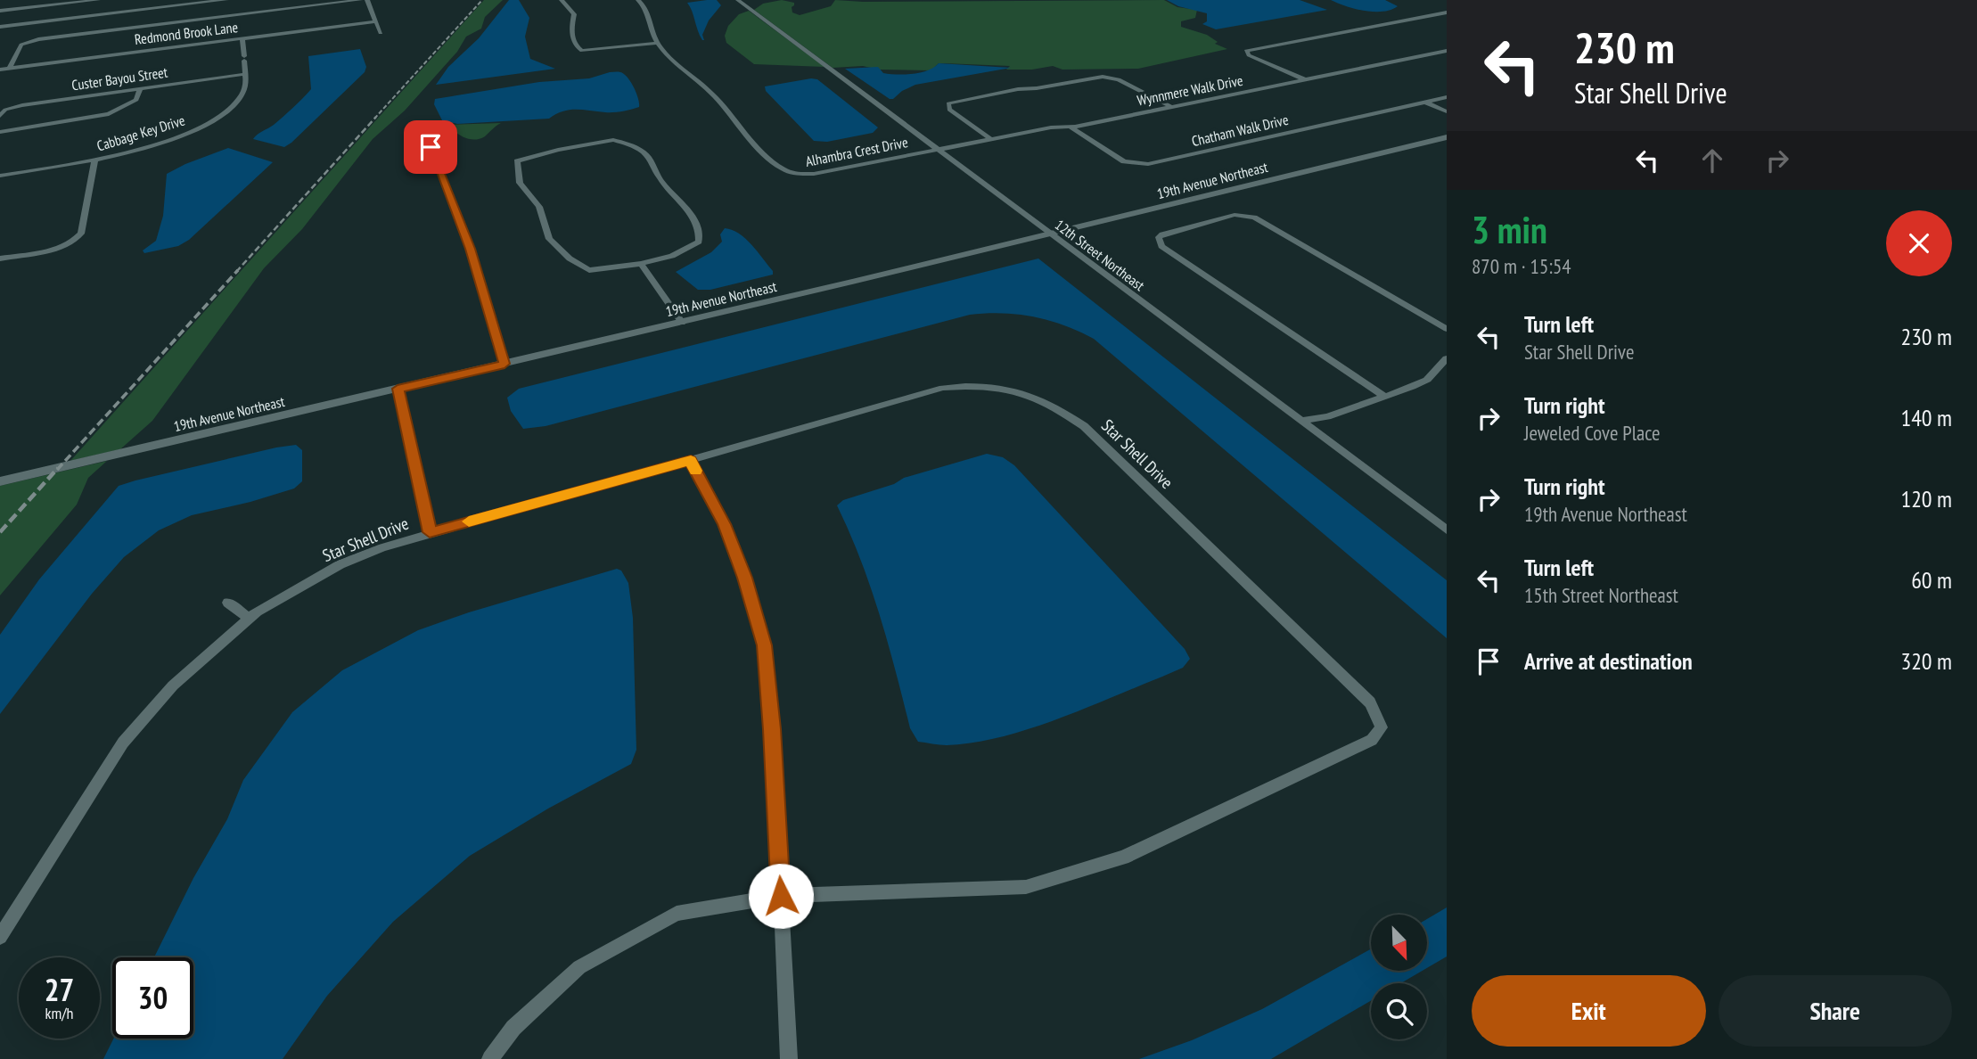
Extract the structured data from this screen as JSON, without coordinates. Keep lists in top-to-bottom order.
{
  "streets": {
    "street": [
      "Redmond Brook Lane",
      "Custer Bayou Street",
      "Wynnmere Walk Drive",
      "Chatham Walk Drive",
      "Cabbage Key Drive",
      "Alhambra Crest Drive",
      "19th Avenue Northeast",
      "12th Street Northeast",
      "Star Shell Drive"
    ]
  },
  "crossings": [
    ["Redmond Brook Lane", "Cabbage Key Drive"],
    ["Custer Bayou Street", "Cabbage Key Drive"],
    ["Wynnmere Walk Drive", "Chatham Walk Drive"],
    ["Wynnmere Walk Drive", "Alhambra Crest Drive"],
    ["Wynnmere Walk Drive", "12th Street Northeast"],
    ["Alhambra Crest Drive", "12th Street Northeast"],
    ["19th Avenue Northeast", "12th Street Northeast"]
  ],
  "north": "bottom right",
  "page": {
    "turn": ["230 m", "Star Shell Drive"],
    "heading": ["3 min", "870 m · 15:54"],
    "list": [
      {
        "name": "Turn left",
        "note": "Star Shell Drive",
        "value": "230 m"
      },
      {
        "name": "Turn right",
        "note": "Jeweled Cove Place",
        "value": "140 m"
      },
      {
        "name": "Turn right",
        "note": "19th Avenue Northeast",
        "value": "120 m"
      },
      {
        "name": "Turn left",
        "note": "15th Street Northeast",
        "value": "60 m"
      },
      {
        "name": "Arrive at destination",
        "value": "320 m"
      }
    ],
    "speed": "27 km/h",
    "limit": "30",
    "buttons": ["Exit", "Share"]
  }
}
